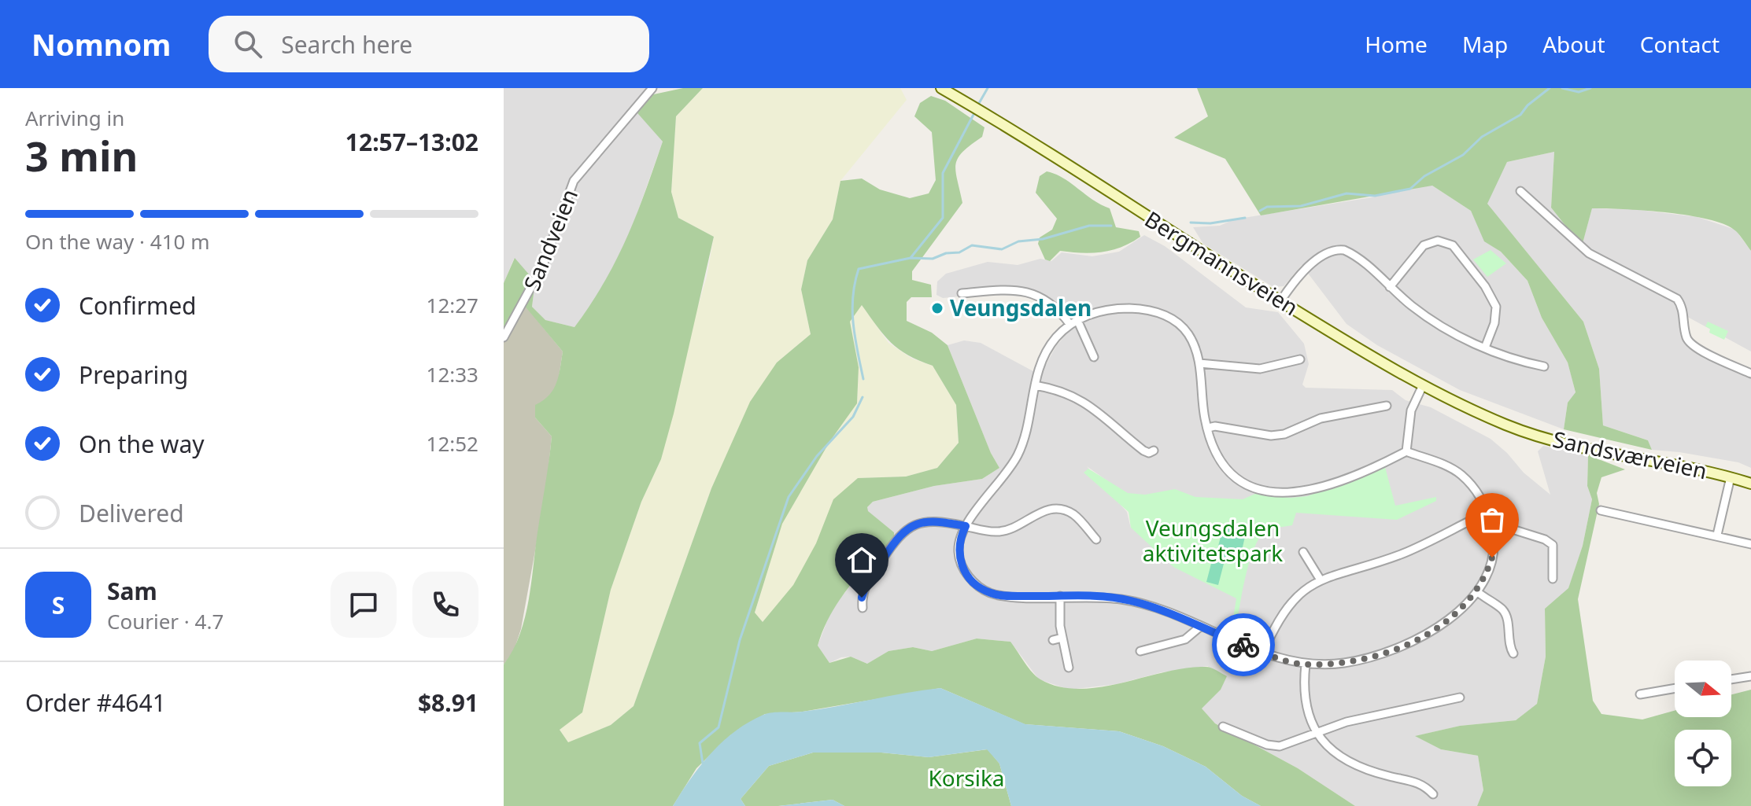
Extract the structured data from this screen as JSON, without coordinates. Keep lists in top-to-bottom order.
{
  "streets": {
    "main road": ["Bergmannsveien", "Sandsværveien"],
    "street": ["Sandveien"]
  },
  "crossings": [
    ["Bergmannsveien", "Sandsværveien"]
  ],
  "parks": ["Veungsdalen aktivitetspark", "Korsika"],
  "places": ["Veungsdalen"],
  "north": "right",
  "page": {
    "header": "Nomnom",
    "search": "Search here",
    "nav": [
      "Home",
      "Map",
      "About",
      "Contact"
    ],
    "heading": ["3 min", "Arriving in", "12:57–13:02"],
    "panel": [
      "Sam",
      "Courier · 4.7",
      "Order #4641",
      "$8.91"
    ],
    "bar": "On the way · 410 m",
    "list": [
      ["Confirmed", "12:27"],
      ["Preparing", "12:33"],
      ["On the way", "12:52"],
      "Delivered"
    ],
    "round": "S"
  }
}
